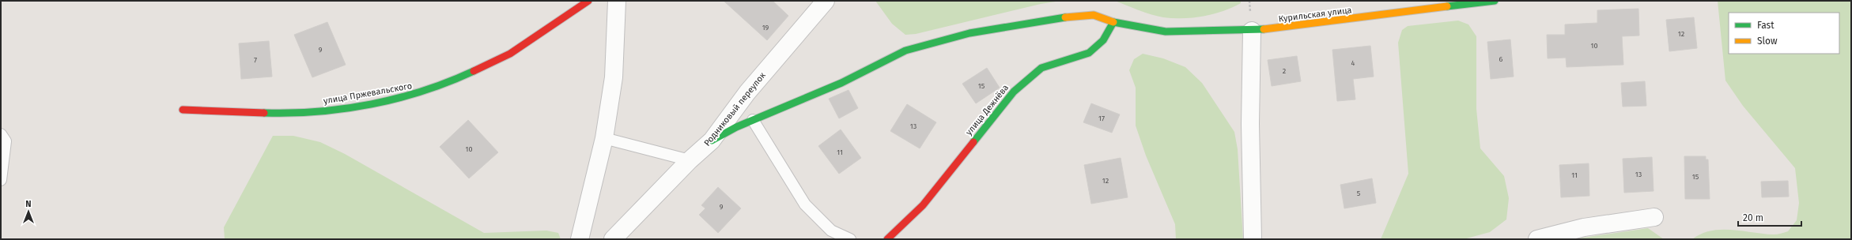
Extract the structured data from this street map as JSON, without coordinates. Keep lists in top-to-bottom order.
{
  "streets": {
    "street": [
      "Курильская улица",
      "улица Пржевальского",
      "Родниковый переулок",
      "улица Дежнёва"
    ]
  },
  "house_numbers": [
    "19",
    "12",
    "10",
    "9",
    "6",
    "7",
    "4",
    "2",
    "15",
    "17",
    "13",
    "10",
    "11",
    "13",
    "11",
    "15",
    "12",
    "5",
    "9"
  ],
  "legend": ["Fast", "Slow"],
  "scale_bar": "20 m",
  "north": "top"
}
